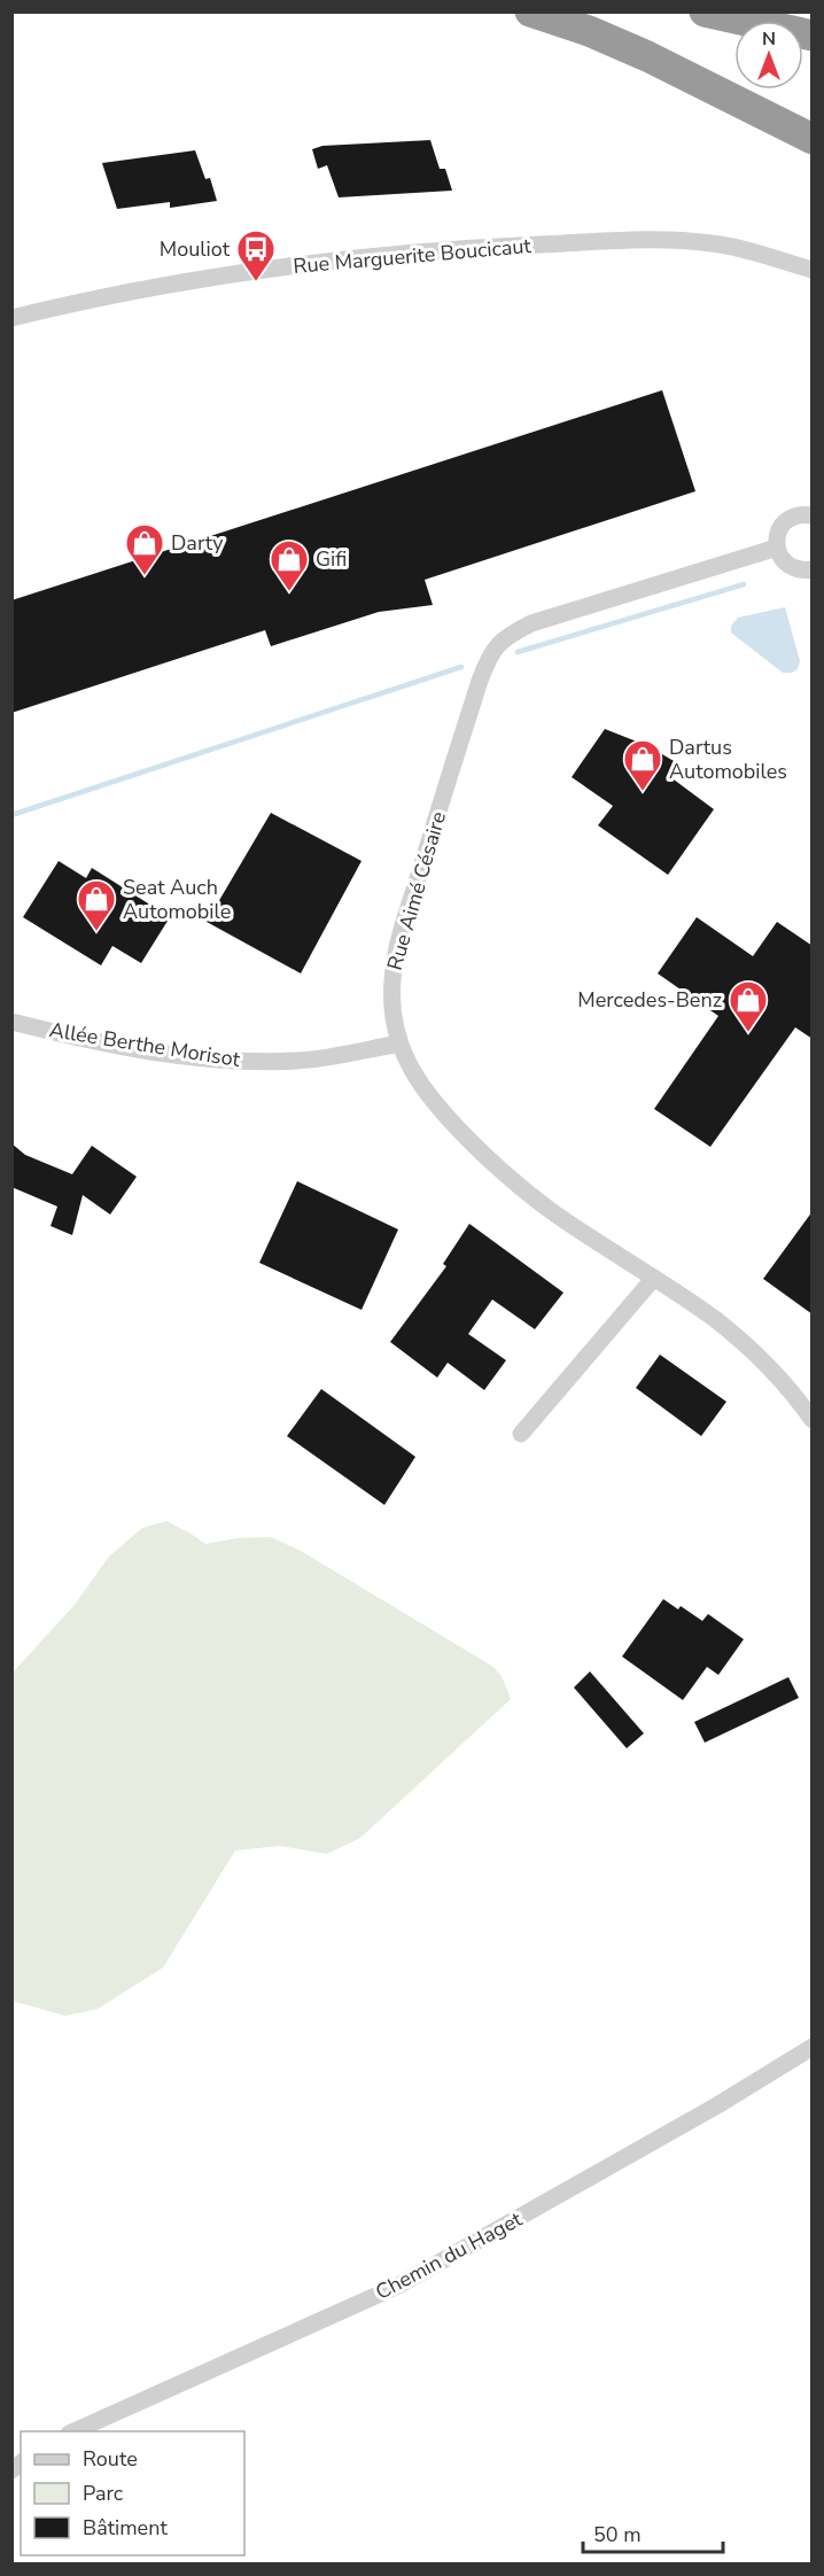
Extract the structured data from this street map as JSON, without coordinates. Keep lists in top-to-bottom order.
{
  "streets": {
    "street": [
      "Rue Marguerite Boucicaut",
      "Rue Aimé Césaire",
      "Allée Berthe Morisot",
      "Chemin du Haget"
    ]
  },
  "crossings": [
    ["Rue Aimé Césaire", "Allée Berthe Morisot"]
  ],
  "places": {
    "bus stop": ["Mouliot"],
    "shop": [
      "Darty",
      "Gifi",
      "Dartus Automobiles",
      "Seat Auch Automobile",
      "Mercedes-Benz"
    ]
  },
  "legend": ["Route", "Parc", "Bâtiment"],
  "scale_bar": "50 m",
  "north": "top"
}
